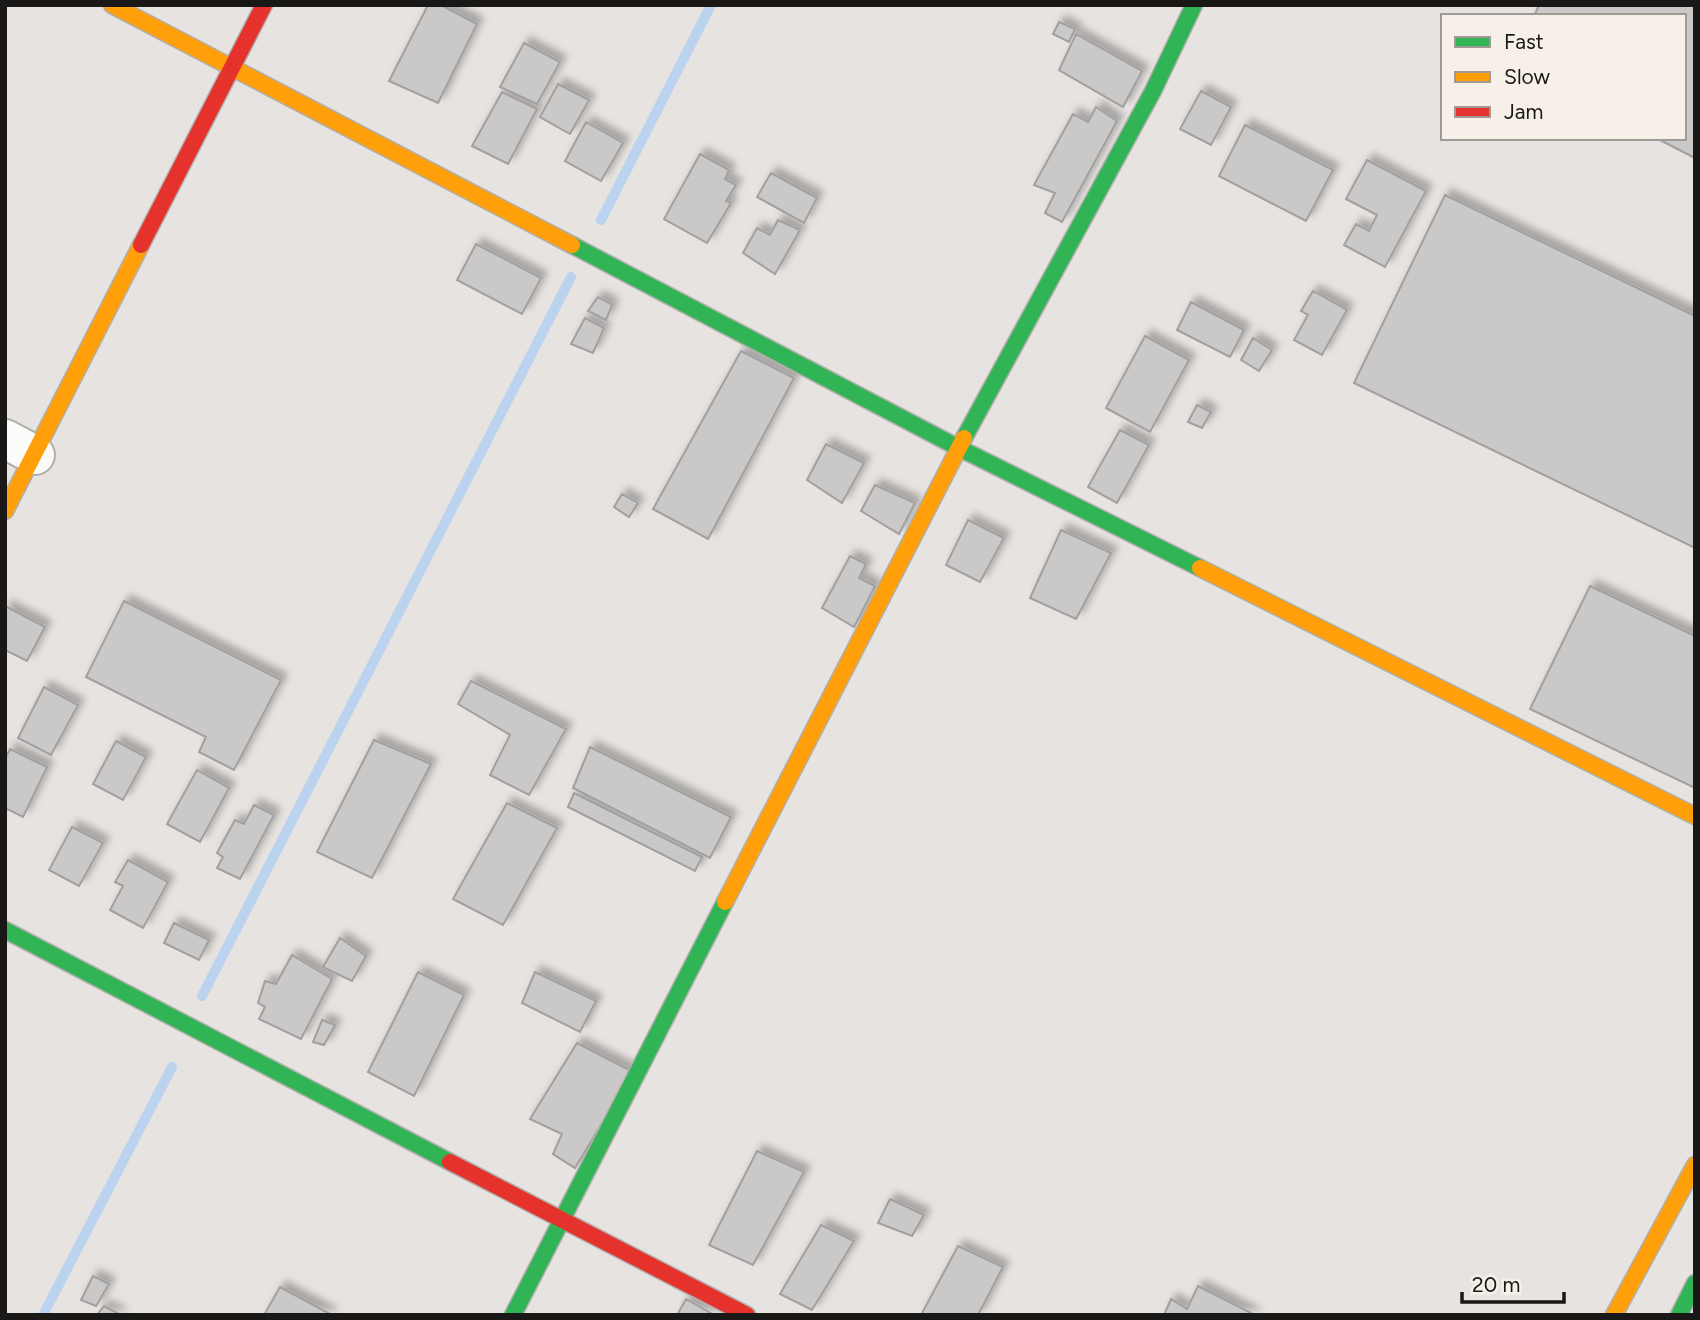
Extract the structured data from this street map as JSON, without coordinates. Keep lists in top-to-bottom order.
{
  "legend": ["Fast", "Slow", "Jam"],
  "scale_bar": "20 m"
}
